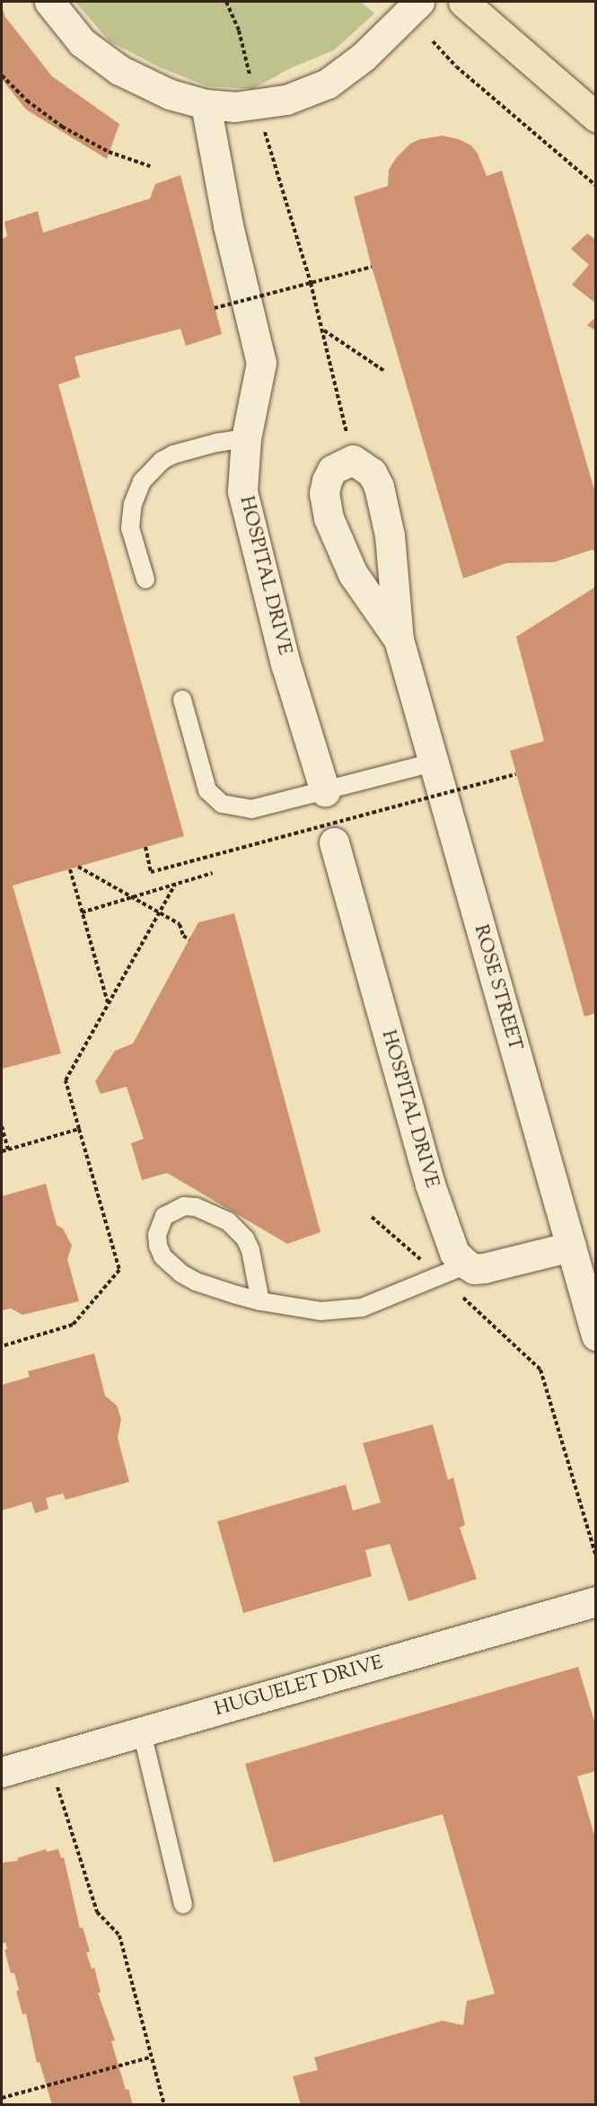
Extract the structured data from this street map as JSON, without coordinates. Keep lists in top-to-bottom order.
{
  "streets": {
    "street": ["HOSPITAL DRIVE", "ROSE STREET", "HUGUELET DRIVE"]
  }
}
